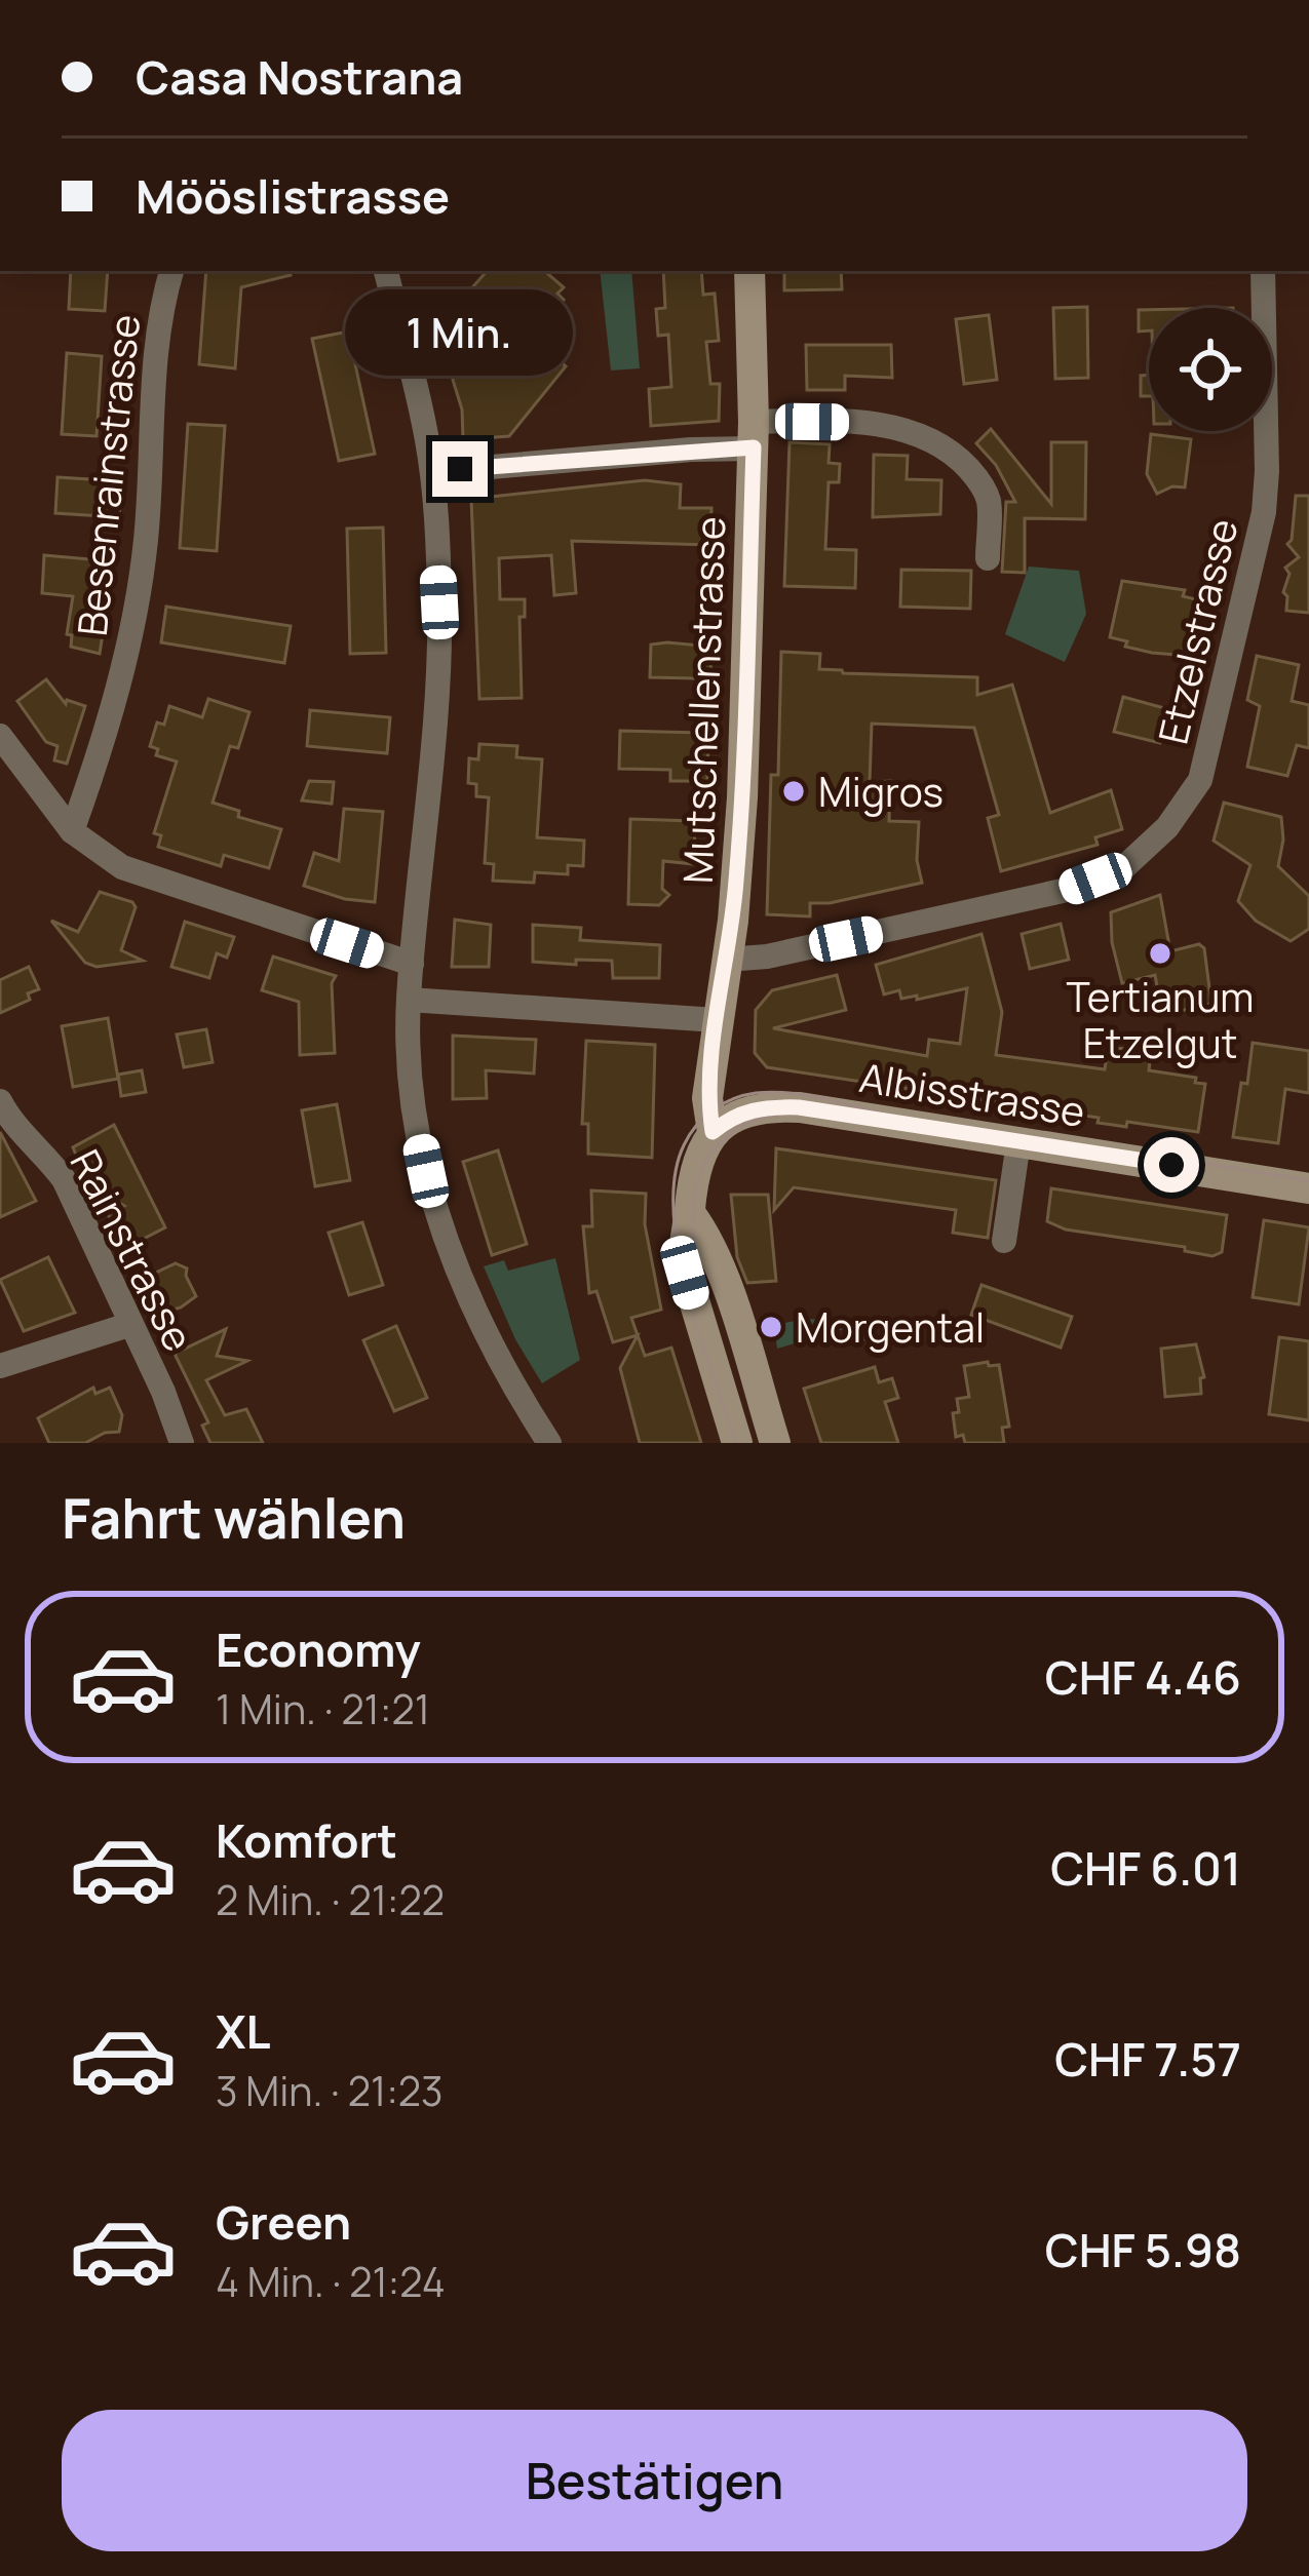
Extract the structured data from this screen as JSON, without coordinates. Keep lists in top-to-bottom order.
{
  "streets": {
    "main road": ["Mutschellenstrasse", "Albisstrasse"],
    "street": ["Besenrainstrasse", "Etzelstrasse", "Rainstrasse"]
  },
  "crossings": [
    ["Etzelstrasse", "Mutschellenstrasse"],
    ["Mutschellenstrasse", "Albisstrasse"]
  ],
  "places": ["Migros", "Tertianum Etzelgut", "Morgental"],
  "page": {
    "banner": ["Casa Nostrana", "Mööslistrasse"],
    "bubble": "1 Min.",
    "heading": "Fahrt wählen",
    "list": [
      {
        "name": "Economy",
        "note": "1 Min. · 21:21",
        "value": "CHF 4.46"
      },
      {
        "name": "Komfort",
        "note": "2 Min. · 21:22",
        "value": "CHF 6.01"
      },
      {
        "name": "XL",
        "note": "3 Min. · 21:23",
        "value": "CHF 7.57"
      },
      {
        "name": "Green",
        "note": "4 Min. · 21:24",
        "value": "CHF 5.98"
      }
    ],
    "buttons": "Bestätigen"
  }
}
